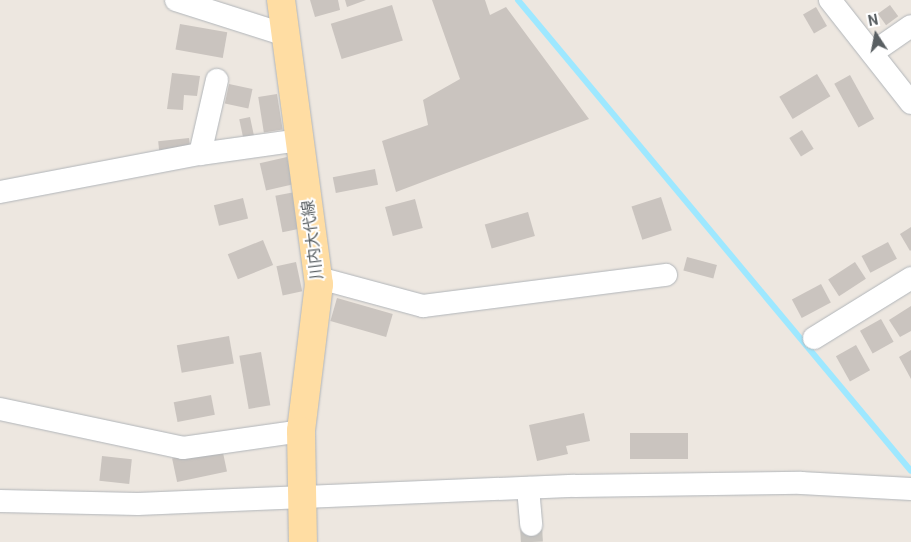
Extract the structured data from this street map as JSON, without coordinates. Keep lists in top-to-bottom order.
{
  "streets": {
    "main road": ["川内大代線"]
  },
  "north": "top"
}
